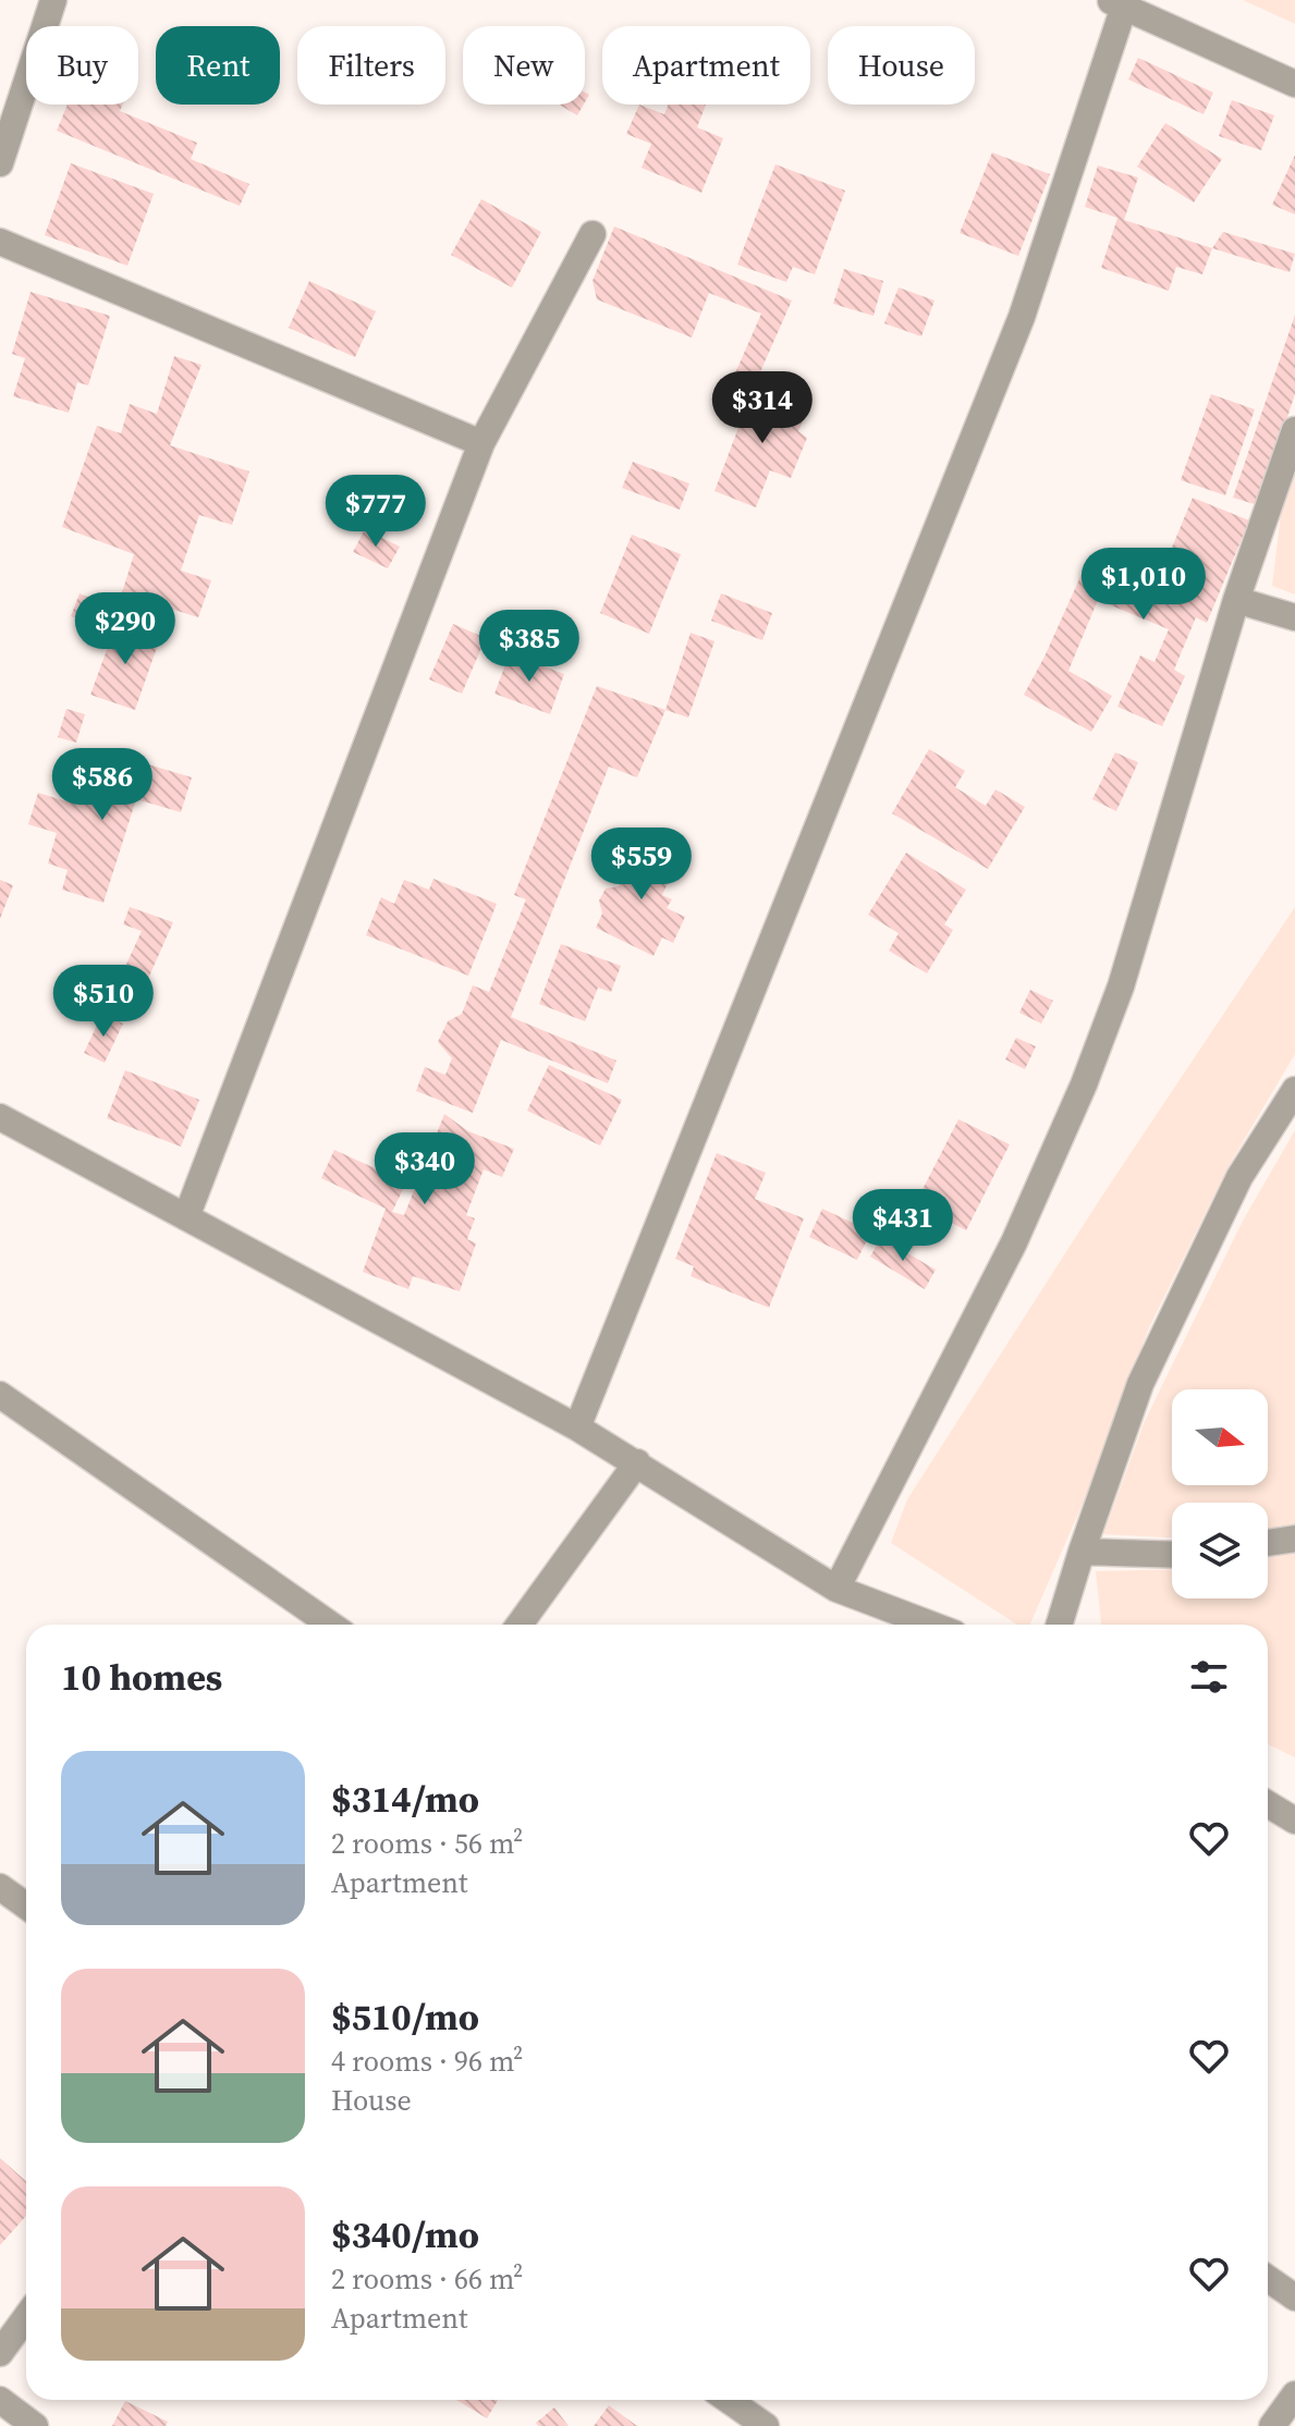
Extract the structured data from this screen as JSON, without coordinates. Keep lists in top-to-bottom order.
{
  "north": "right",
  "page": {
    "chip": [
      "Buy",
      "Rent",
      "Filters",
      "New",
      "Apartment",
      "House"
    ],
    "price": [
      "$314",
      "$777",
      "$1,010",
      "$290",
      "$385",
      "$586",
      "$559",
      "$510",
      "$340",
      "$431"
    ],
    "heading": "10 homes",
    "list": [
      {
        "name": "$314/mo",
        "note": "2 rooms · 56 m² · Apartment"
      },
      {
        "name": "$510/mo",
        "note": "4 rooms · 96 m² · House"
      },
      {
        "name": "$340/mo",
        "note": "2 rooms · 66 m² · Apartment"
      }
    ]
  }
}
